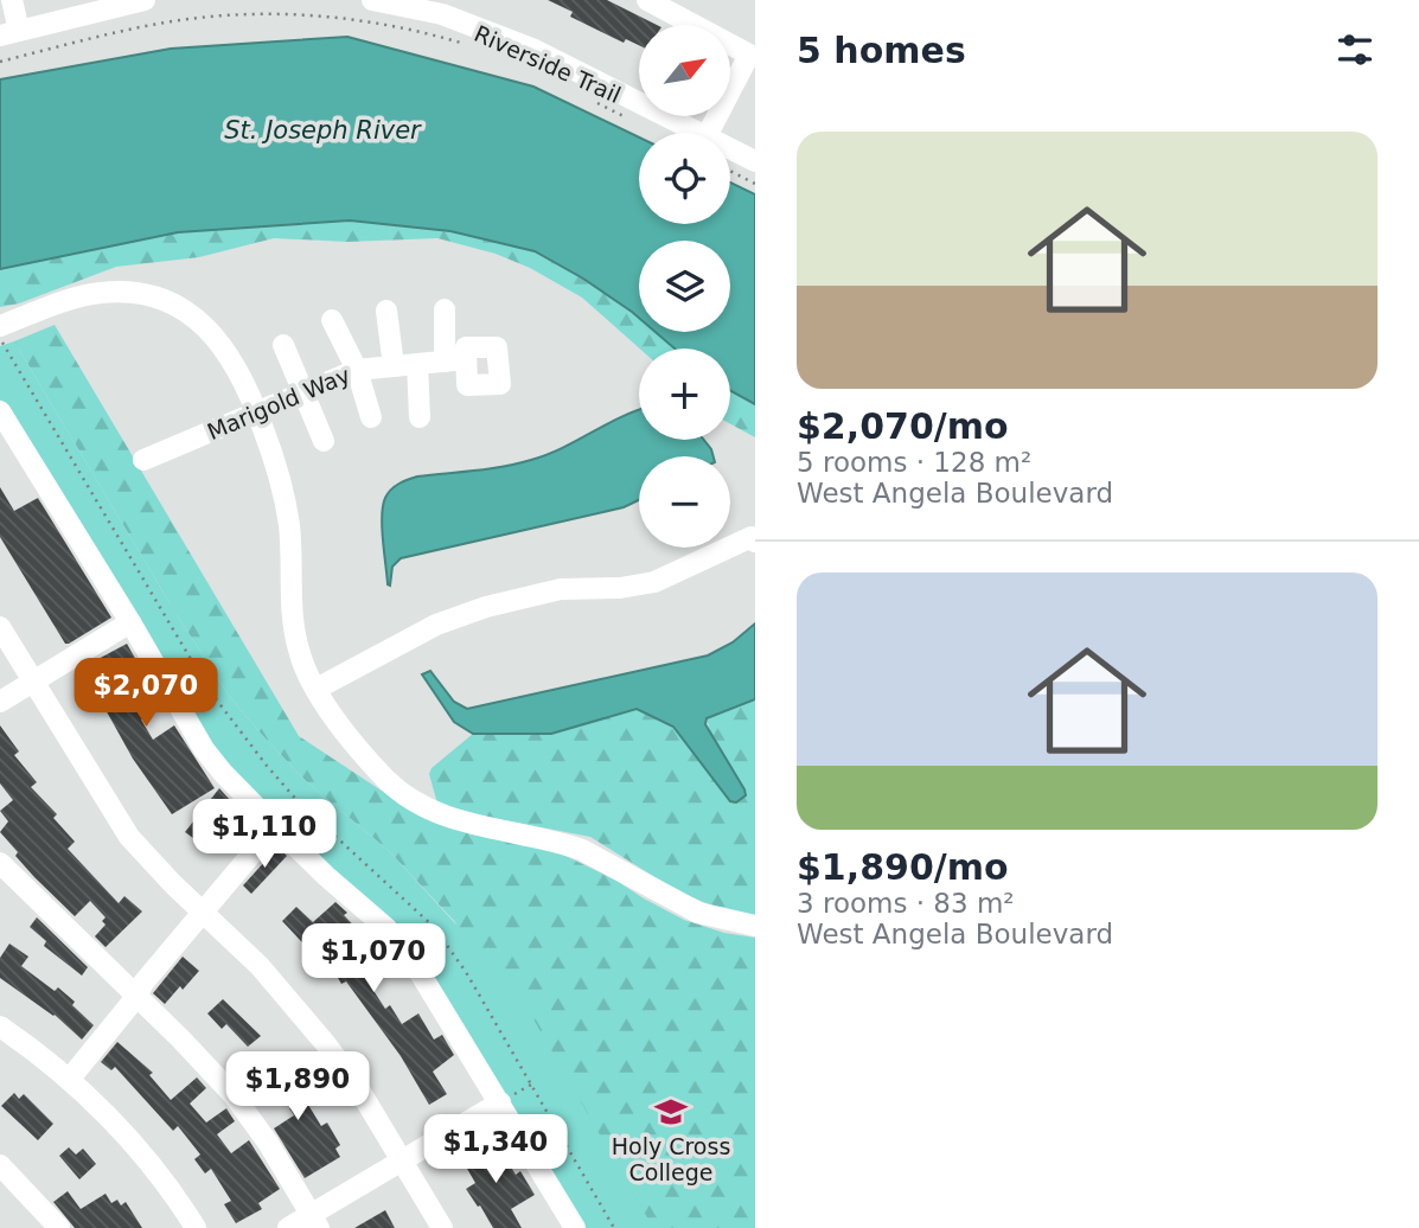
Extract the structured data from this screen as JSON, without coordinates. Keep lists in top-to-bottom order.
{
  "streets": {
    "street": ["Marigold Way"],
    "path": ["Riverside Trail"]
  },
  "water": ["St. Joseph River"],
  "places": {
    "school or university": ["Holy Cross College"]
  },
  "north": "top right",
  "page": {
    "heading": "5 homes",
    "map_buttons": ["+", "−"],
    "list": [
      {
        "name": "$2,070/mo",
        "note": "5 rooms · 128 m² · West Angela Boulevard"
      },
      {
        "name": "$1,890/mo",
        "note": "3 rooms · 83 m² · West Angela Boulevard"
      }
    ],
    "price": [
      "$2,070",
      "$1,110",
      "$1,070",
      "$1,890",
      "$1,340"
    ]
  }
}
